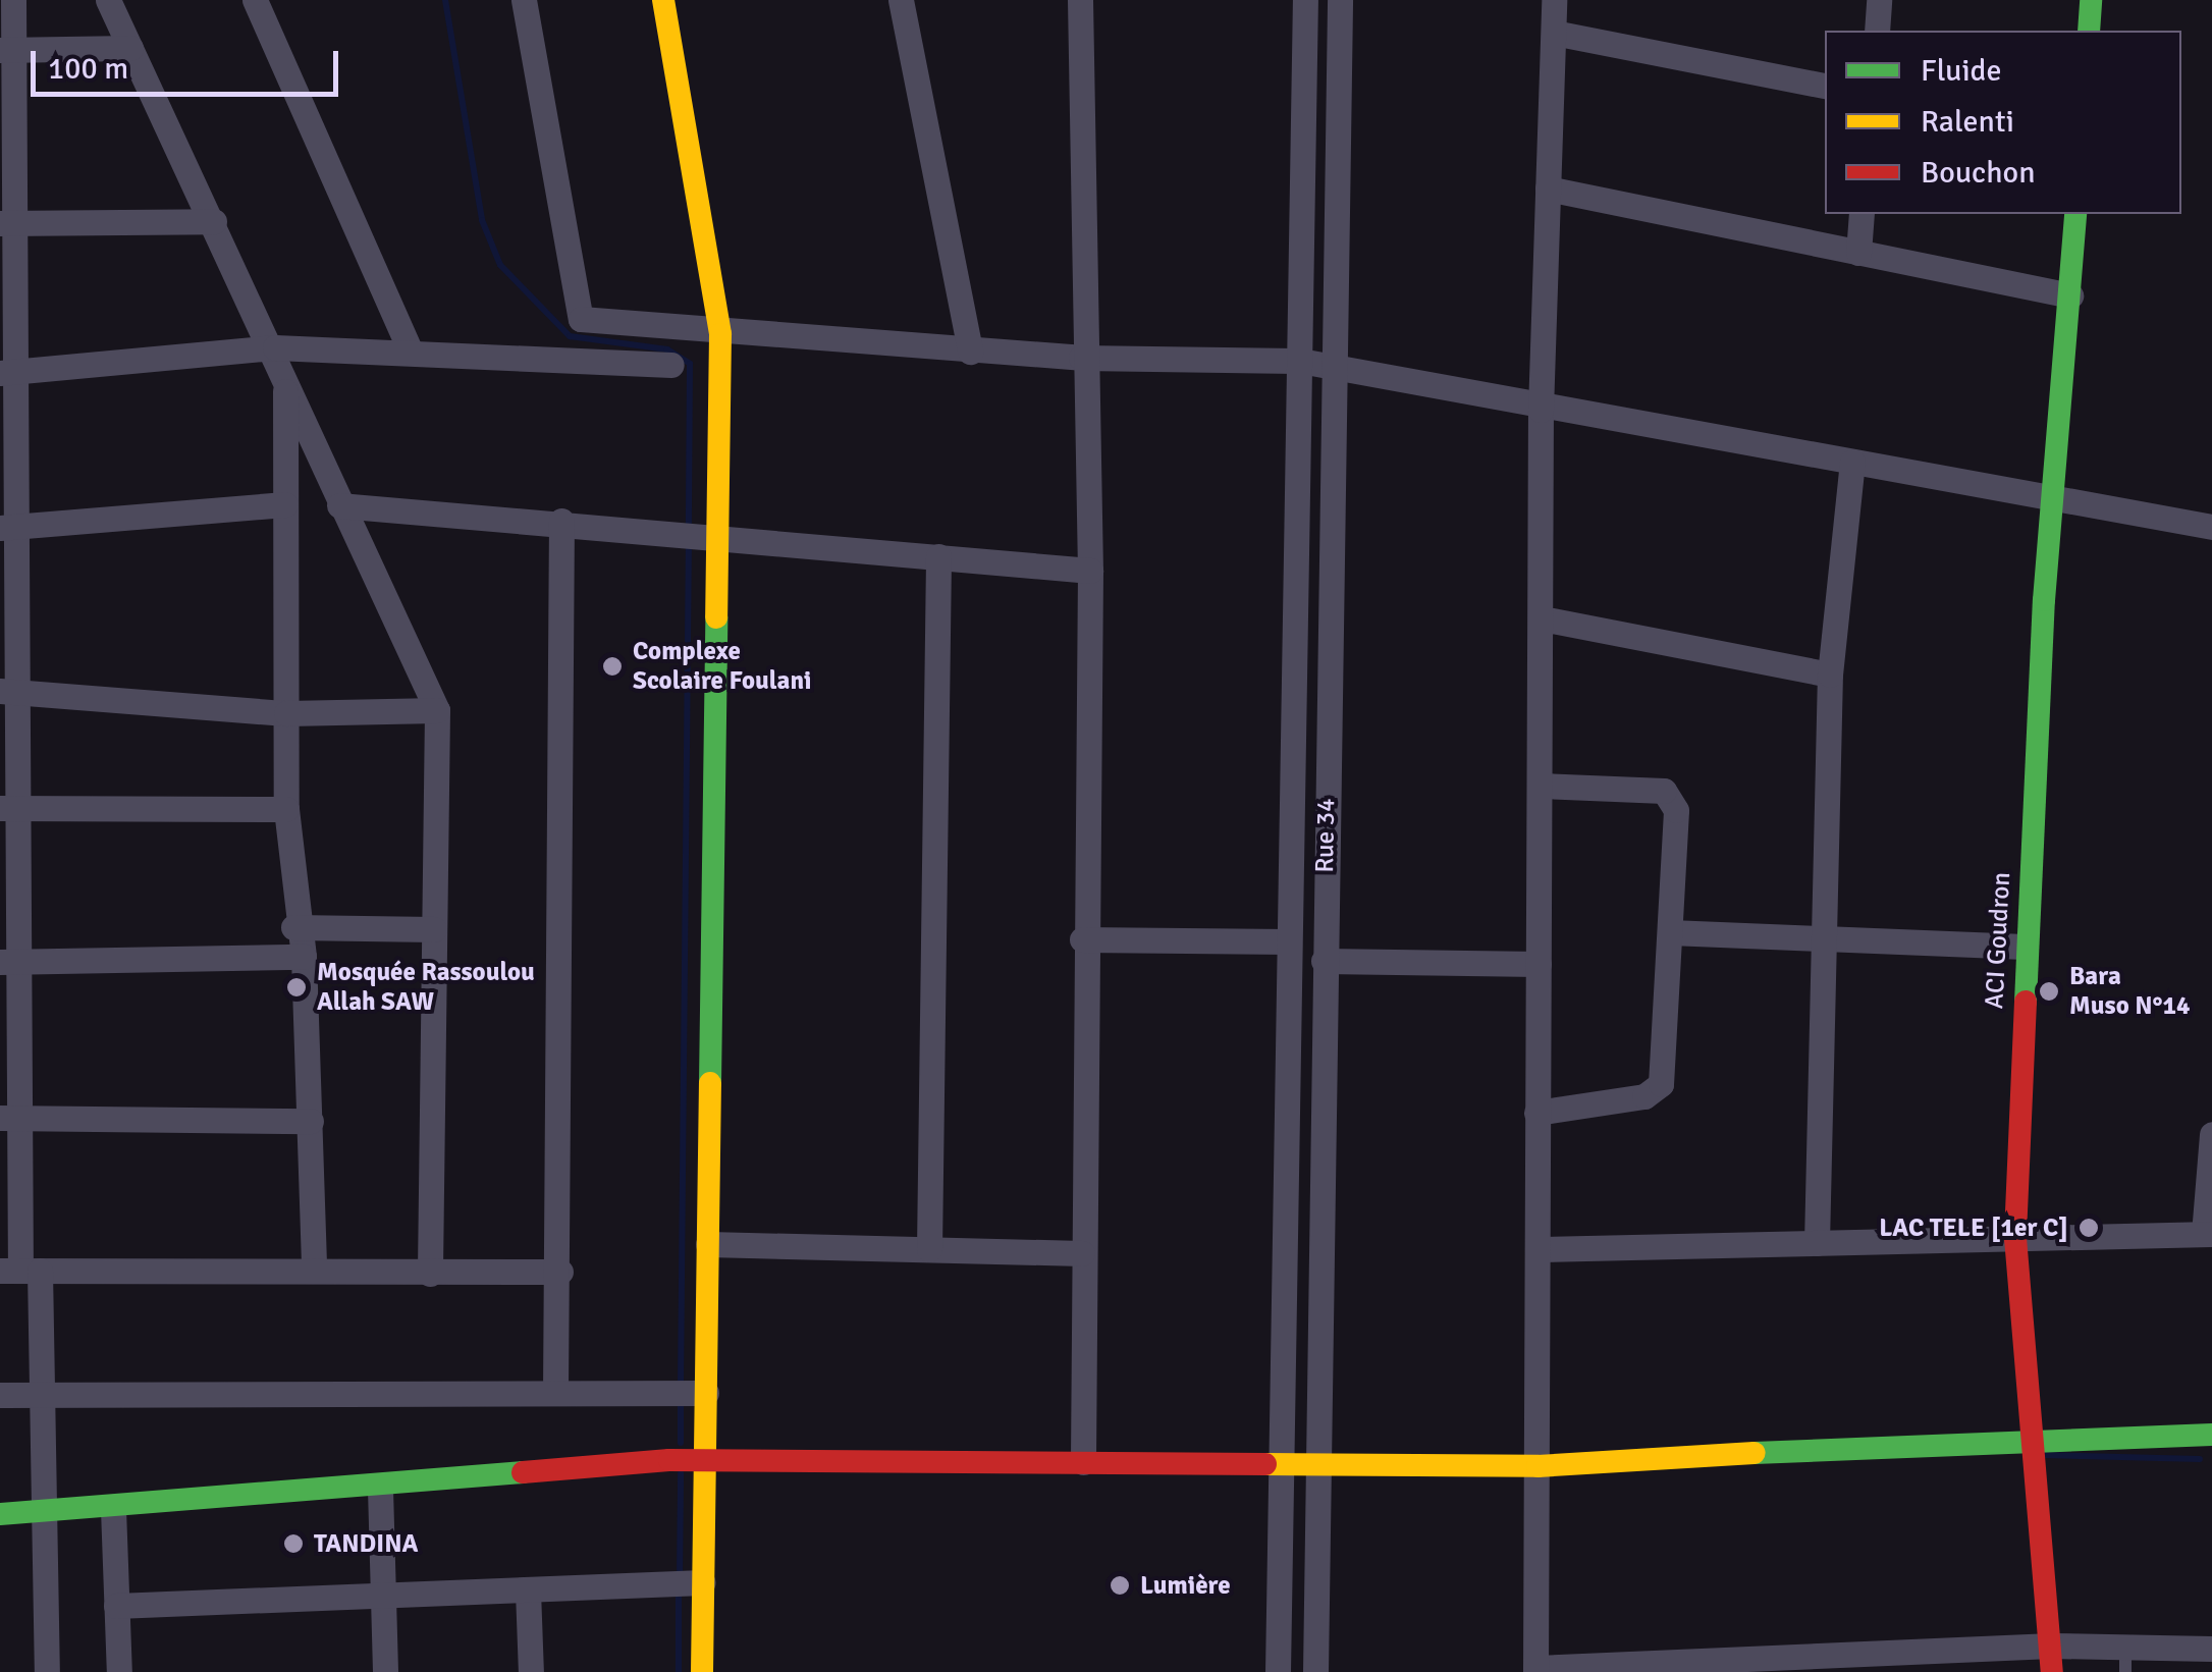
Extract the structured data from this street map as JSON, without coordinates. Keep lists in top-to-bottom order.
{
  "streets": {
    "street": ["Rue 34", "ACI Goudron"]
  },
  "places": [
    "Complexe Scolaire Foulani",
    "Mosquée Rassoulou Allah SAW",
    "Bara Muso N°14",
    "LAC TELE [1er C]",
    "TANDINA",
    "Lumière"
  ],
  "legend": ["Fluide", "Ralenti", "Bouchon"],
  "scale_bar": "100 m"
}
